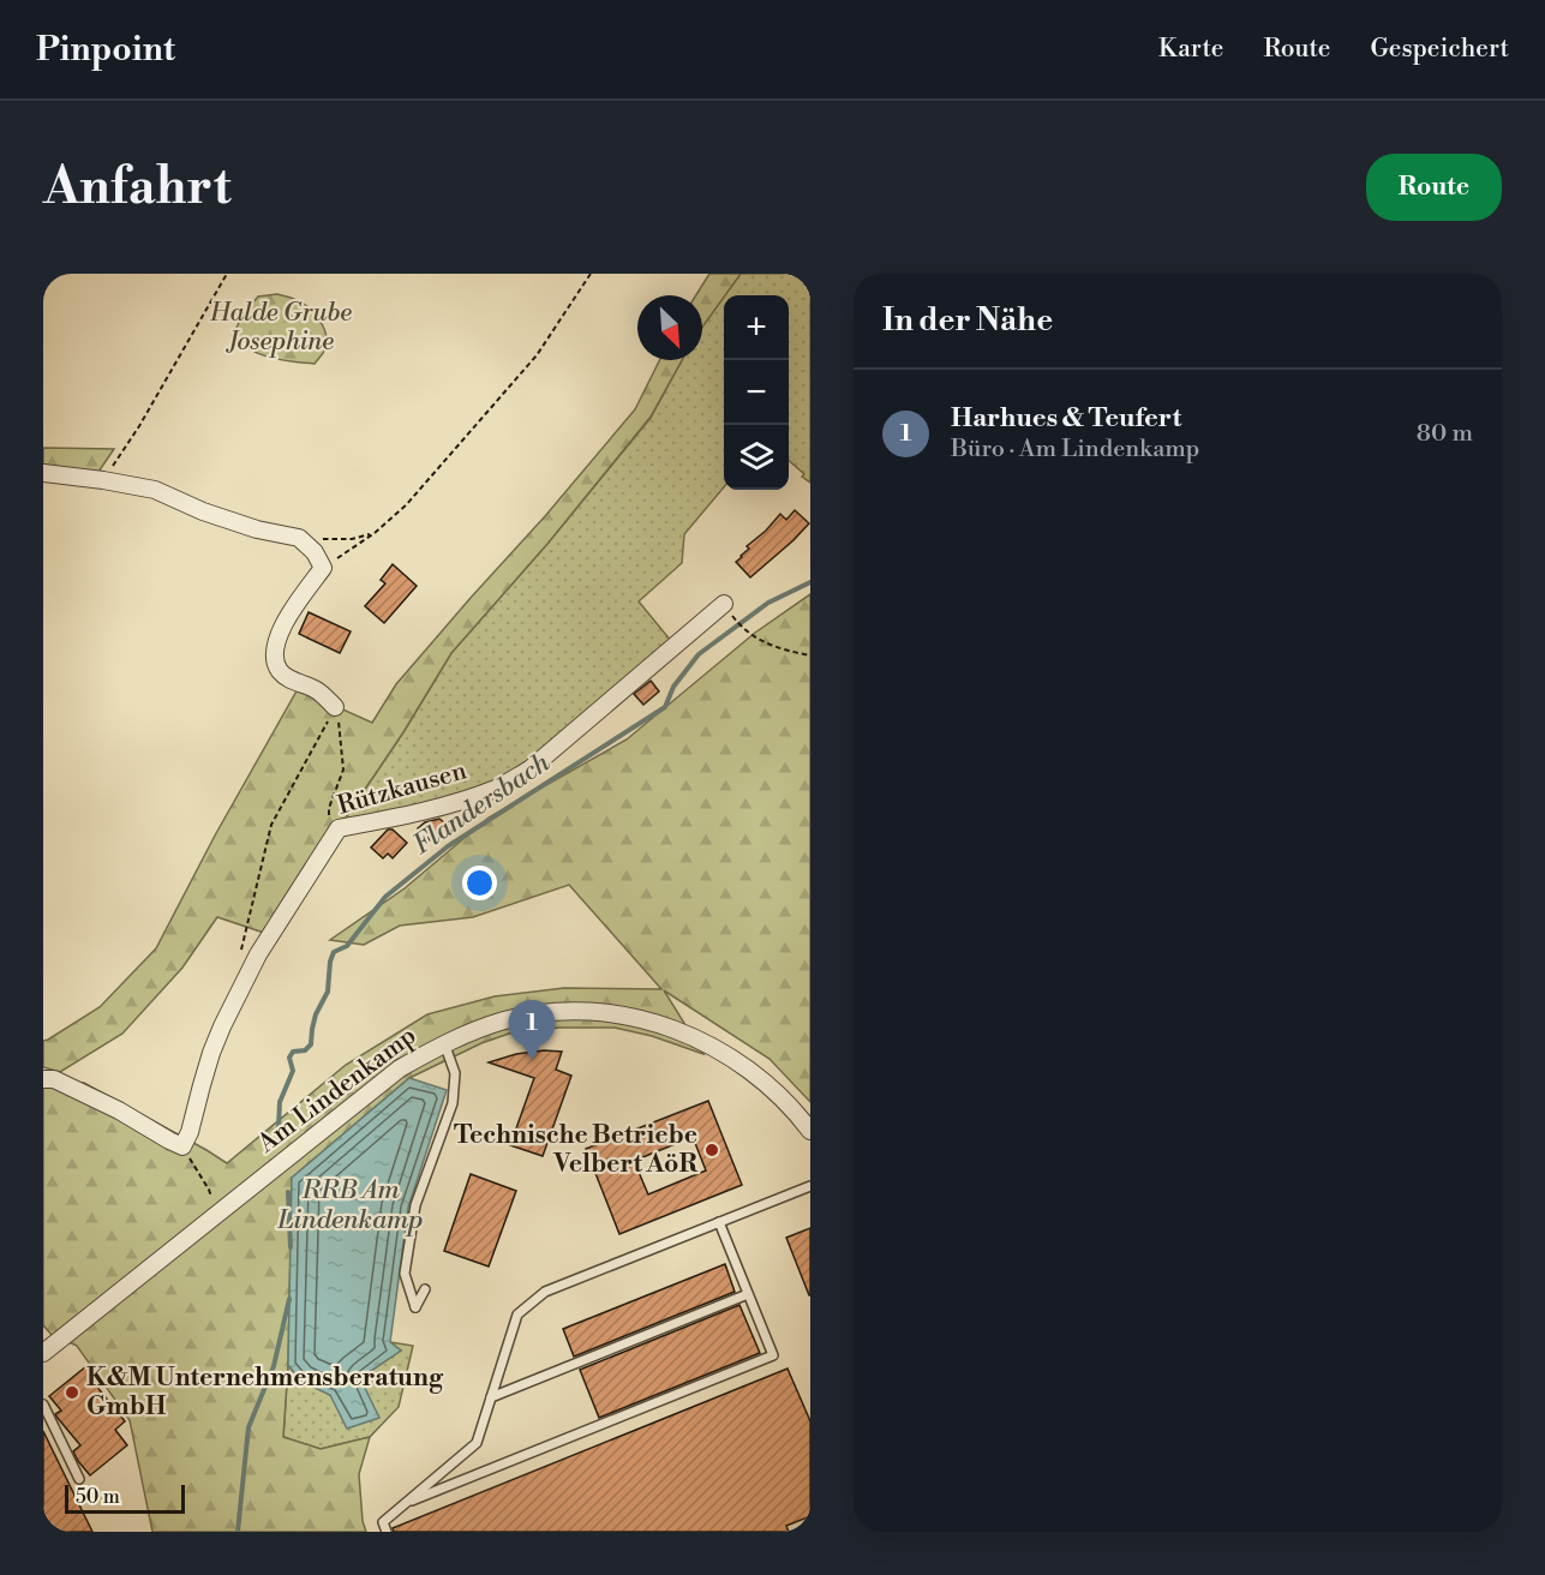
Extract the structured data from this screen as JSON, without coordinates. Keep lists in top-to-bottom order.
{
  "streets": {
    "street": ["Rützkausen", "Am Lindenkamp"]
  },
  "water": ["Flandersbach", "RRB Am Lindenkamp"],
  "parks": ["Halde Grube Josephine"],
  "places": ["Technische Betriebe Velbert AöR", "K&M Unternehmensberatung GmbH"],
  "scale_bar": "50 m",
  "north": "bottom right",
  "page": {
    "header": "Pinpoint",
    "nav": ["Karte", "Route", "Gespeichert"],
    "buttons": "Route",
    "title": "Anfahrt",
    "heading": "In der Nähe",
    "map_buttons": ["+", "−"],
    "list": [
      {
        "mark": "1",
        "name": "Harhues & Teufert",
        "note": "Büro · Am Lindenkamp",
        "value": "80 m"
      }
    ],
    "pins": "1",
    "scale": "50 m"
  }
}
